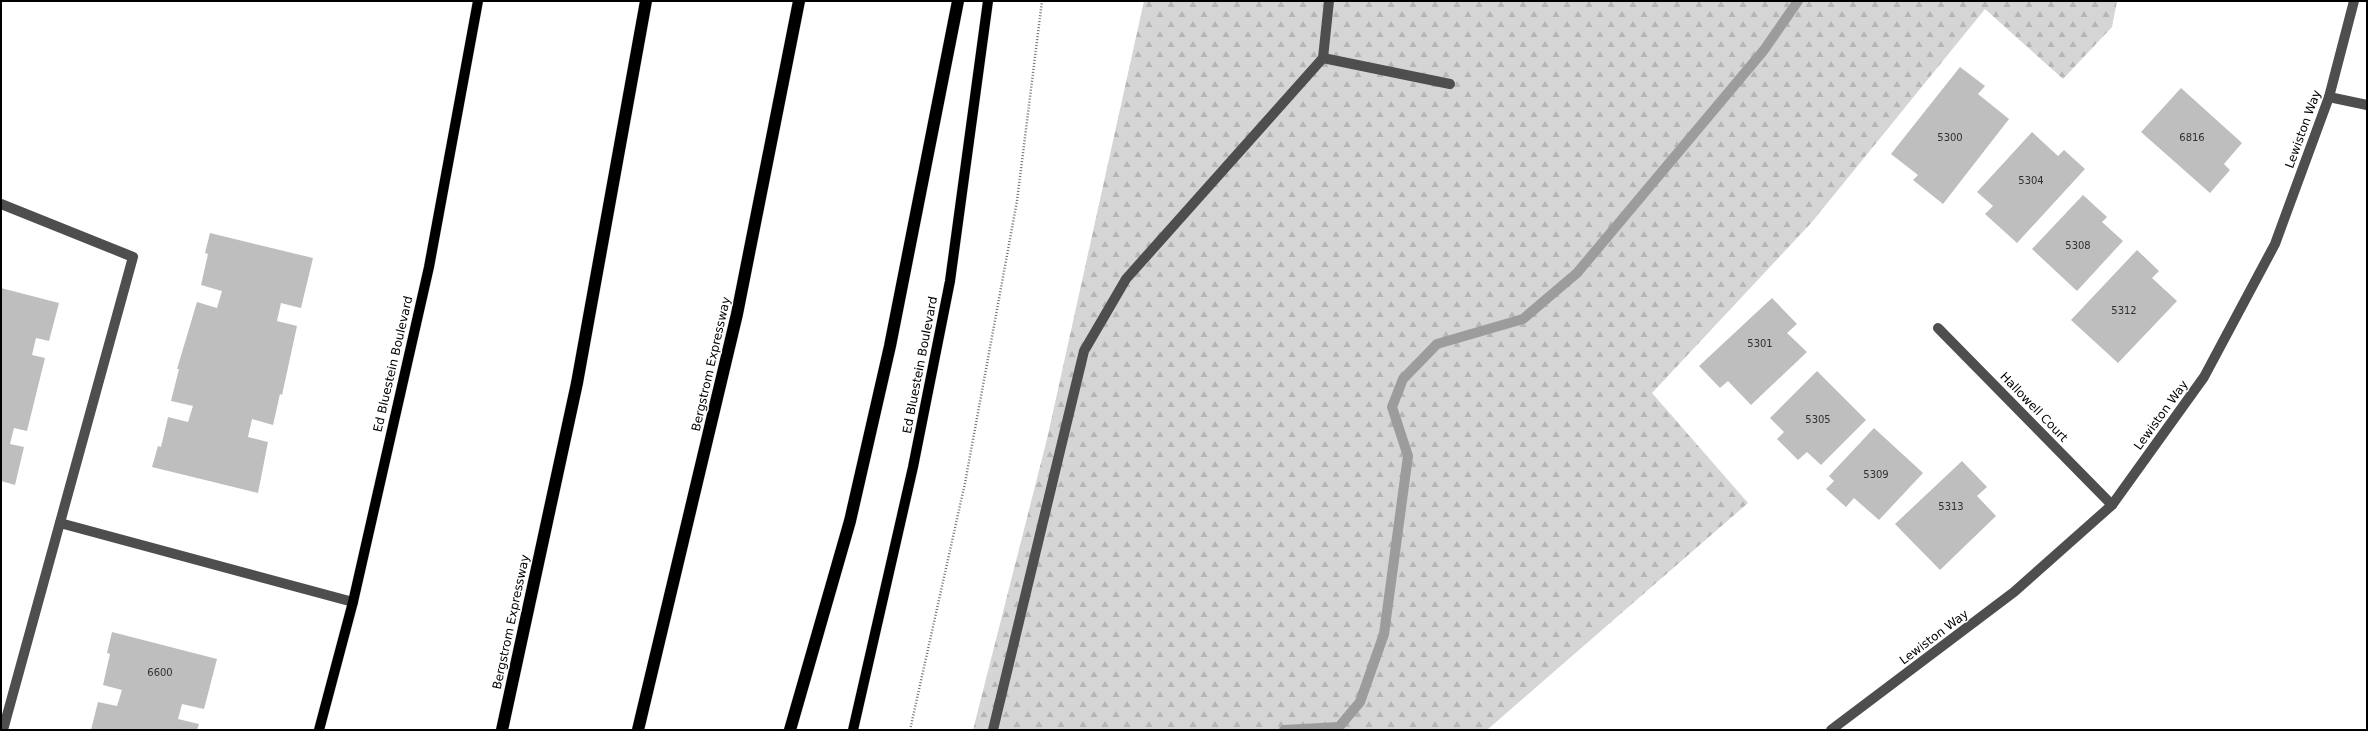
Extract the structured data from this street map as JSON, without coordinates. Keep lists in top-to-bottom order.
{
  "streets": {
    "highway": ["Bergstrom Expressway"],
    "main road": ["Ed Bluestein Boulevard"],
    "street": ["Lewiston Way", "Hallowell Court"]
  },
  "crossings": [
    ["Lewiston Way", "Hallowell Court"]
  ],
  "house_numbers": [
    "5300",
    "6816",
    "5304",
    "5308",
    "5312",
    "5301",
    "5305",
    "5309",
    "5313",
    "6600"
  ]
}
